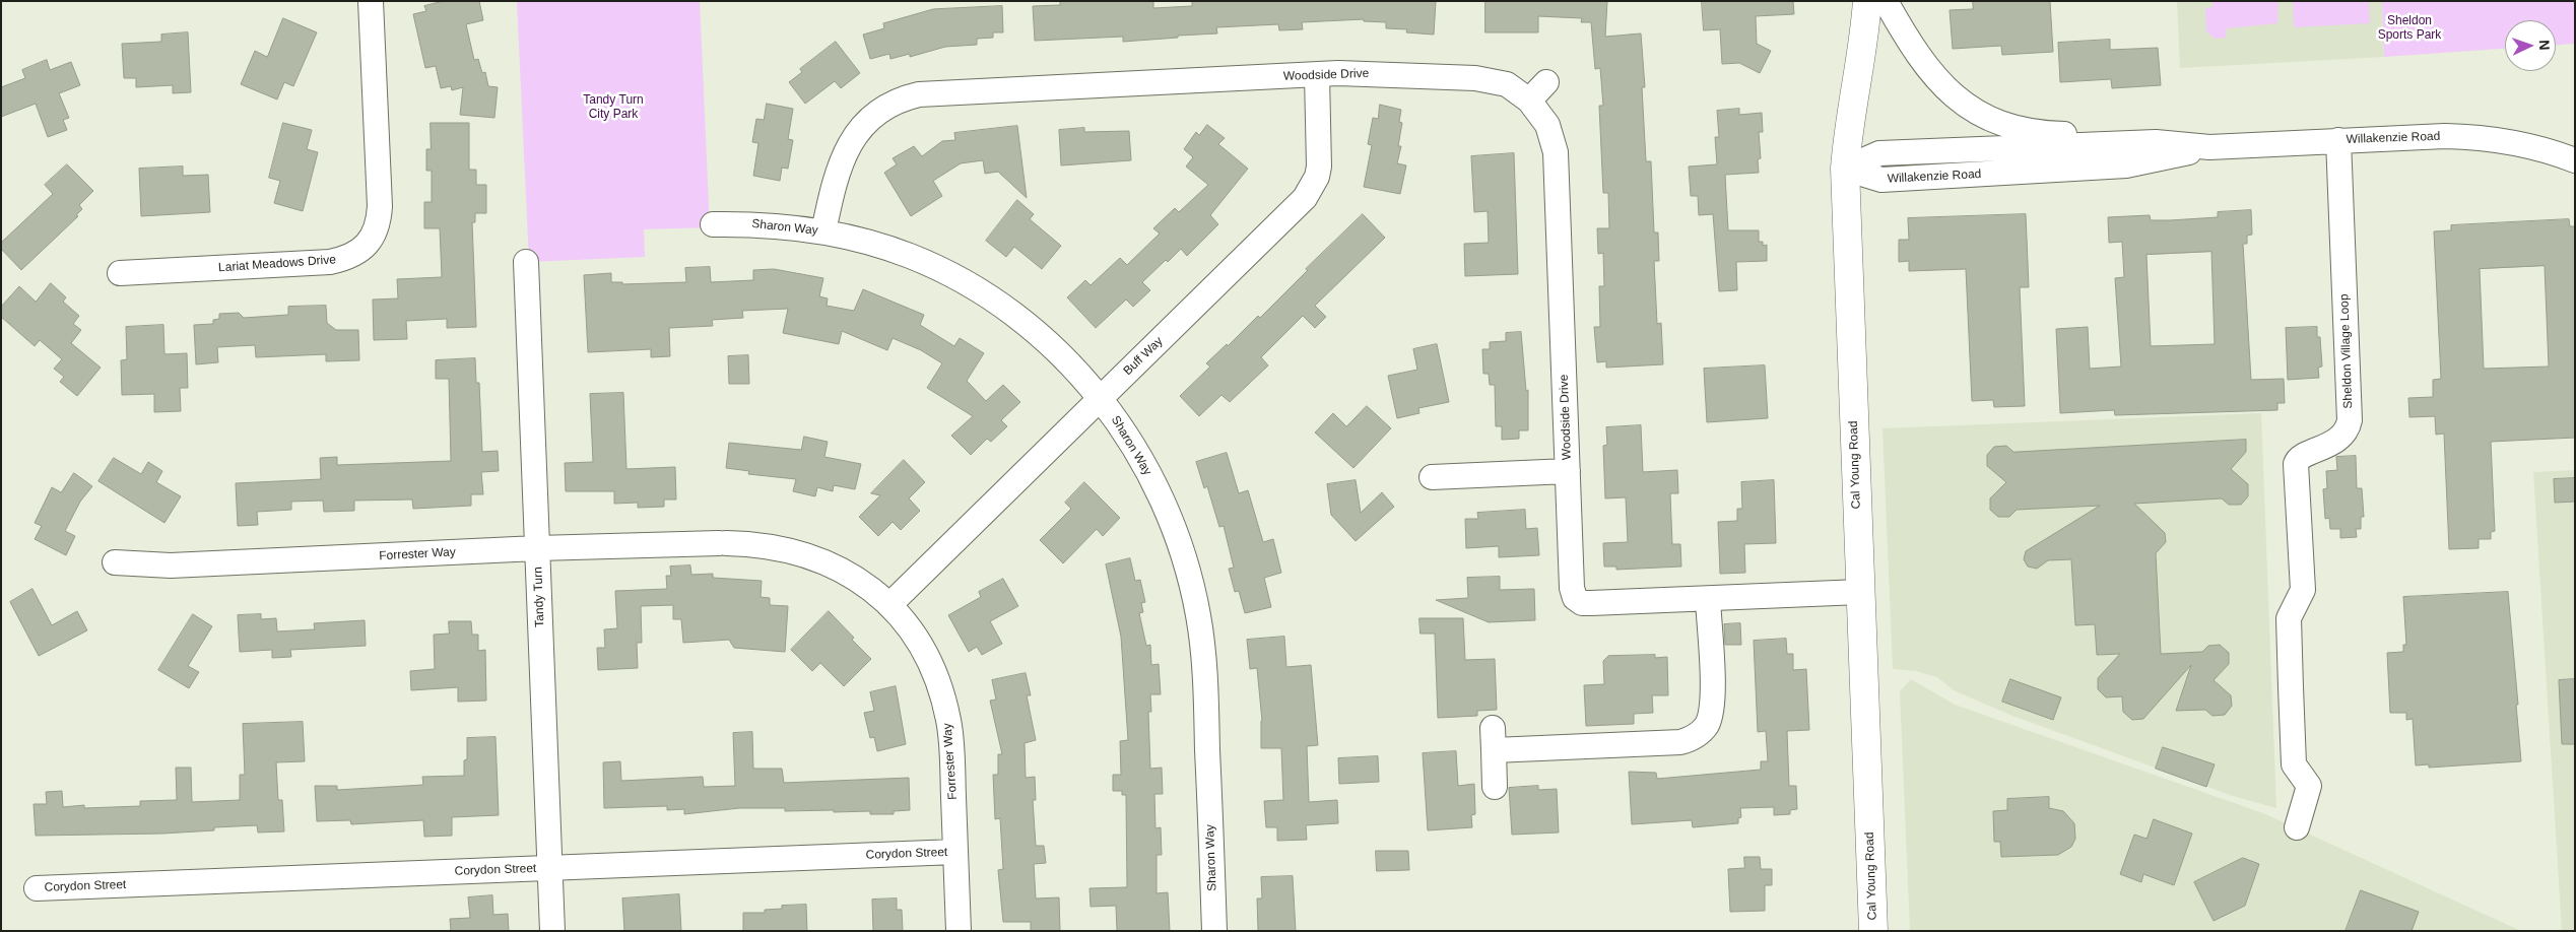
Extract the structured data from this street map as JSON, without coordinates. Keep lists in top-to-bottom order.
{
  "streets": {
    "main road": ["Cal Young Road"],
    "street": [
      "Woodside Drive",
      "Willakenzie Road",
      "Sharon Way",
      "Lariat Meadows Drive",
      "Sheldon Village Loop",
      "Buff Way",
      "Forrester Way",
      "Tandy Turn",
      "Corydon Street"
    ]
  },
  "crossings": [
    ["Woodside Drive", "Sharon Way"],
    ["Woodside Drive", "Buff Way"],
    ["Woodside Drive", "Cal Young Road"],
    ["Willakenzie Road", "Sheldon Village Loop"],
    ["Willakenzie Road", "Cal Young Road"],
    ["Sharon Way", "Buff Way"],
    ["Buff Way", "Forrester Way"],
    ["Forrester Way", "Tandy Turn"],
    ["Forrester Way", "Corydon Street"],
    ["Tandy Turn", "Corydon Street"]
  ],
  "parks": ["Sheldon Sports Park", "Tandy Turn City Park"],
  "north": "right"
}
